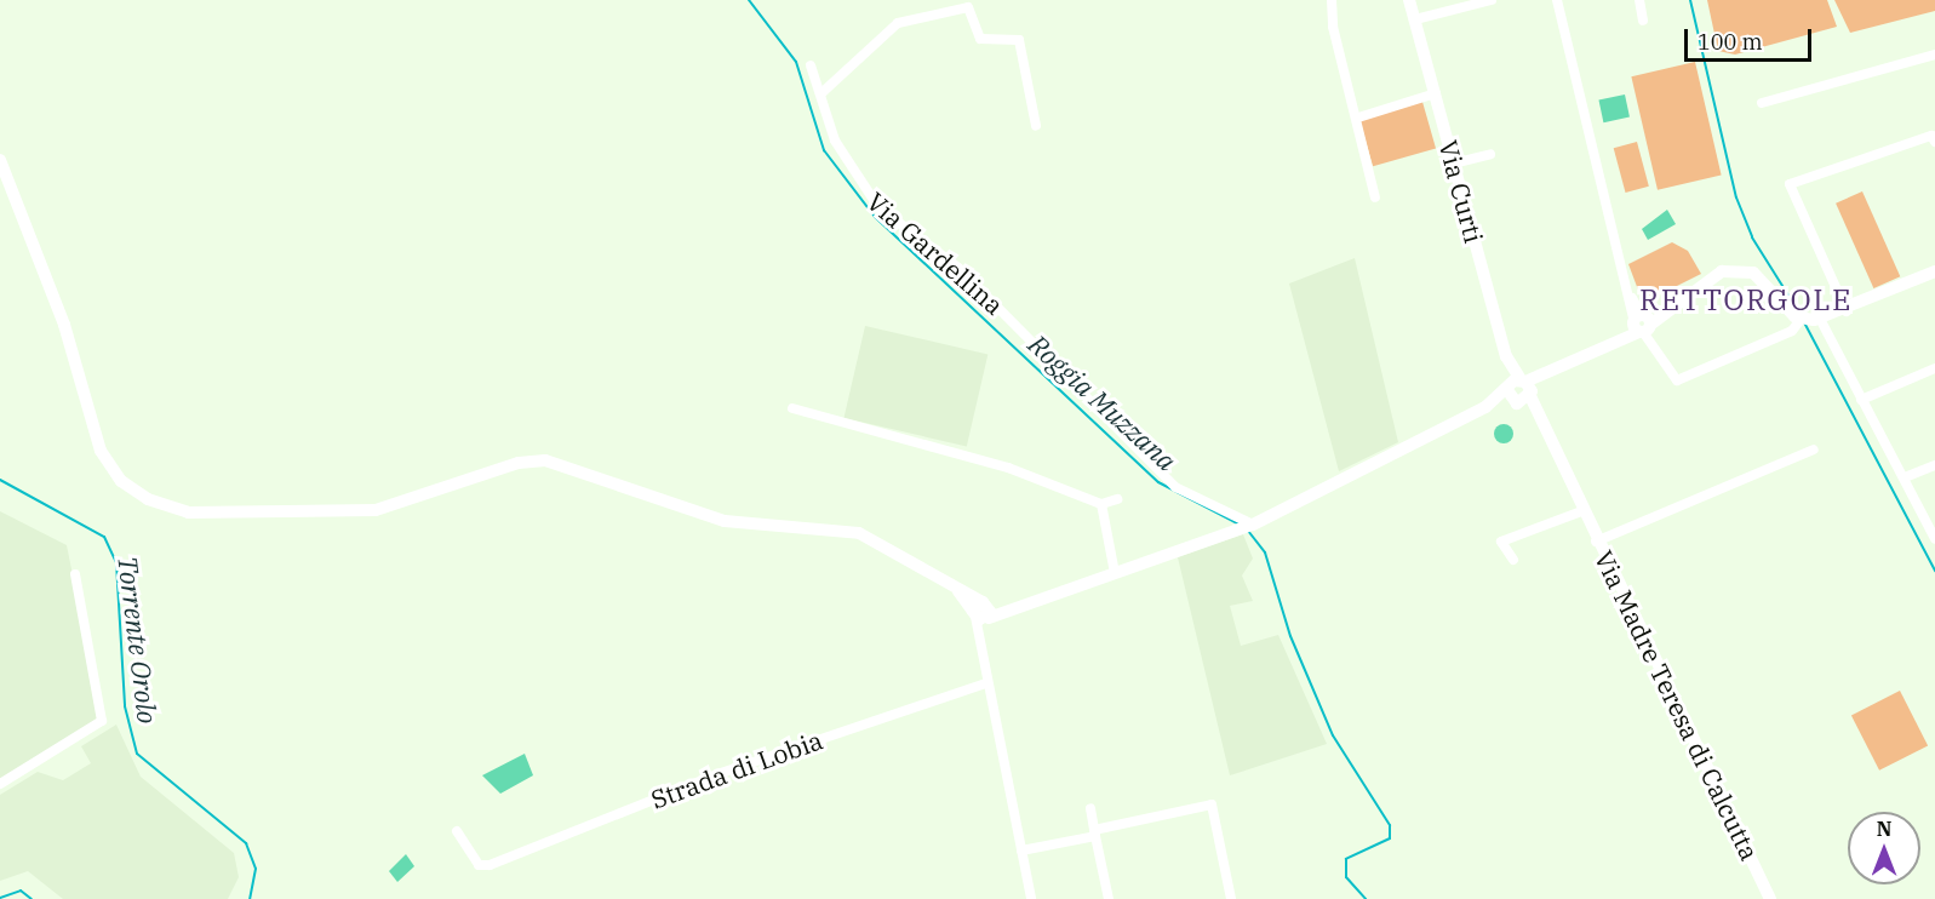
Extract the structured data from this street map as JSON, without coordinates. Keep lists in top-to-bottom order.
{
  "streets": {
    "street": [
      "Via Curti",
      "Via Gardellina",
      "Via Madre Teresa di Calcutta",
      "Strada di Lobia"
    ]
  },
  "districts": ["RETTORGOLE"],
  "water": ["Roggia Muzzana", "Torrente Orolo"],
  "scale_bar": "100 m",
  "north": "top"
}
